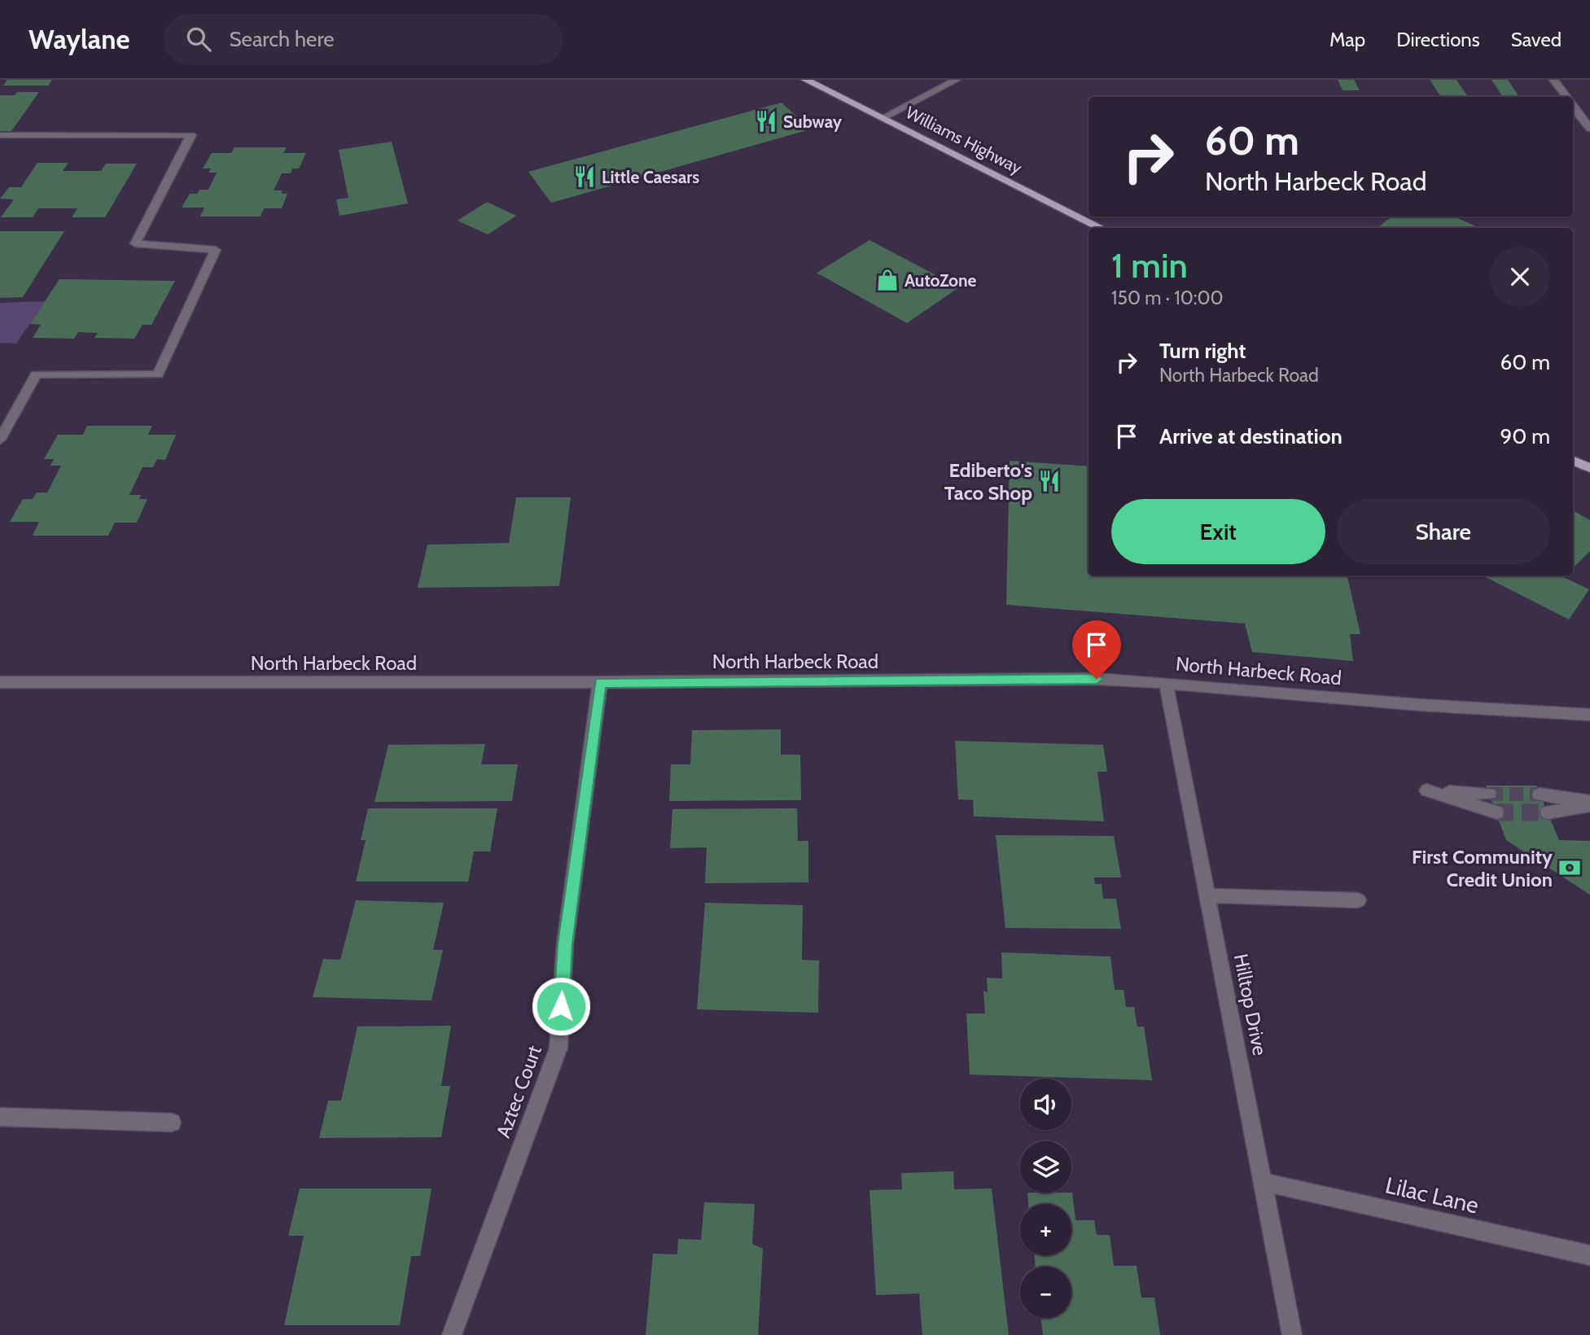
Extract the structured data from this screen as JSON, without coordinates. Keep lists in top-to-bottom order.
{
  "streets": {
    "main road": ["Williams Highway"],
    "street": [
      "North Harbeck Road",
      "Hilltop Drive",
      "Aztec Court",
      "Lilac Lane"
    ]
  },
  "crossings": [
    ["North Harbeck Road", "Hilltop Drive"],
    ["North Harbeck Road", "Aztec Court"],
    ["Hilltop Drive", "Lilac Lane"]
  ],
  "places": {
    "restaurant": ["Subway", "Little Caesars", "Ediberto's Taco Shop"],
    "shop": ["AutoZone"],
    "bank": ["First Community Credit Union"]
  },
  "page": {
    "header": "Waylane",
    "search": "Search here",
    "nav": ["Map", "Directions", "Saved"],
    "turn": ["60 m", "North Harbeck Road"],
    "heading": ["1 min", "150 m · 10:00"],
    "list": [
      {
        "name": "Turn right",
        "note": "North Harbeck Road",
        "value": "60 m"
      },
      {
        "name": "Arrive at destination",
        "value": "90 m"
      }
    ],
    "buttons": ["Exit", "Share"],
    "map_buttons": ["+", "−"]
  }
}
